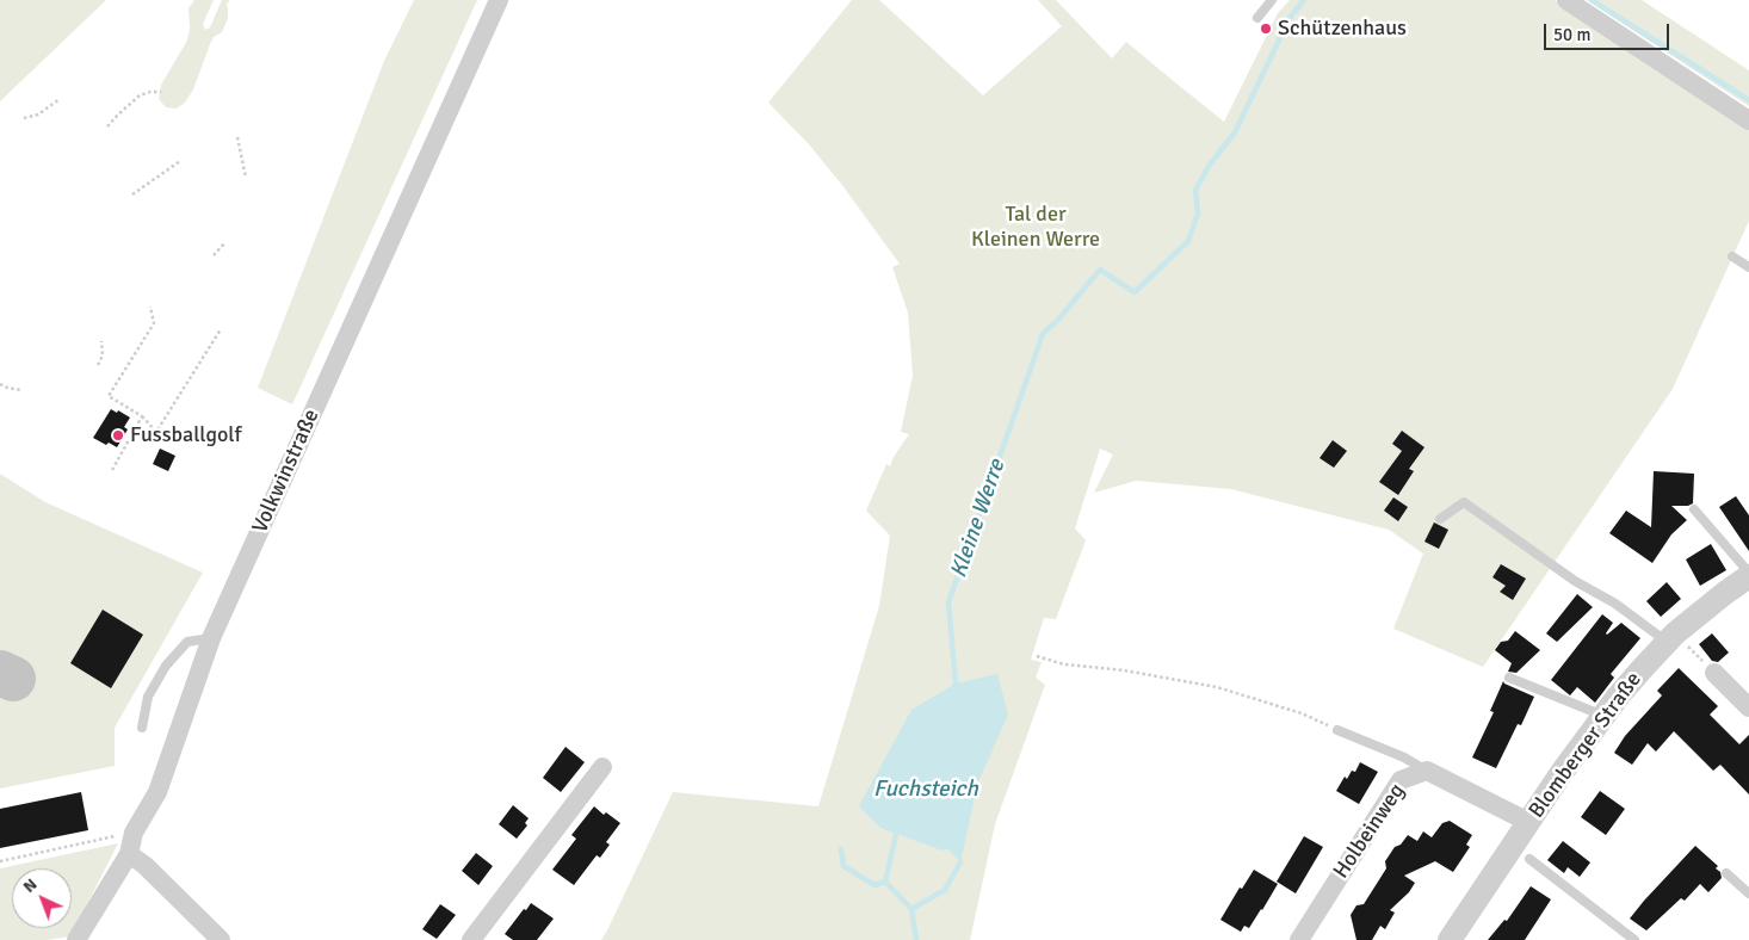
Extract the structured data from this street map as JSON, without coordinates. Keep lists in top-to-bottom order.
{
  "streets": {
    "street": ["Volkwinstraße", "Blomberger Straße", "Holbeinweg"]
  },
  "crossings": [
    ["Blomberger Straße", "Holbeinweg"]
  ],
  "water": ["Kleine Werre", "Fuchsteich"],
  "parks": ["Tal der Kleinen Werre"],
  "places": ["Schützenhaus", "Fussballgolf"],
  "scale_bar": "50 m",
  "north": "top left"
}
